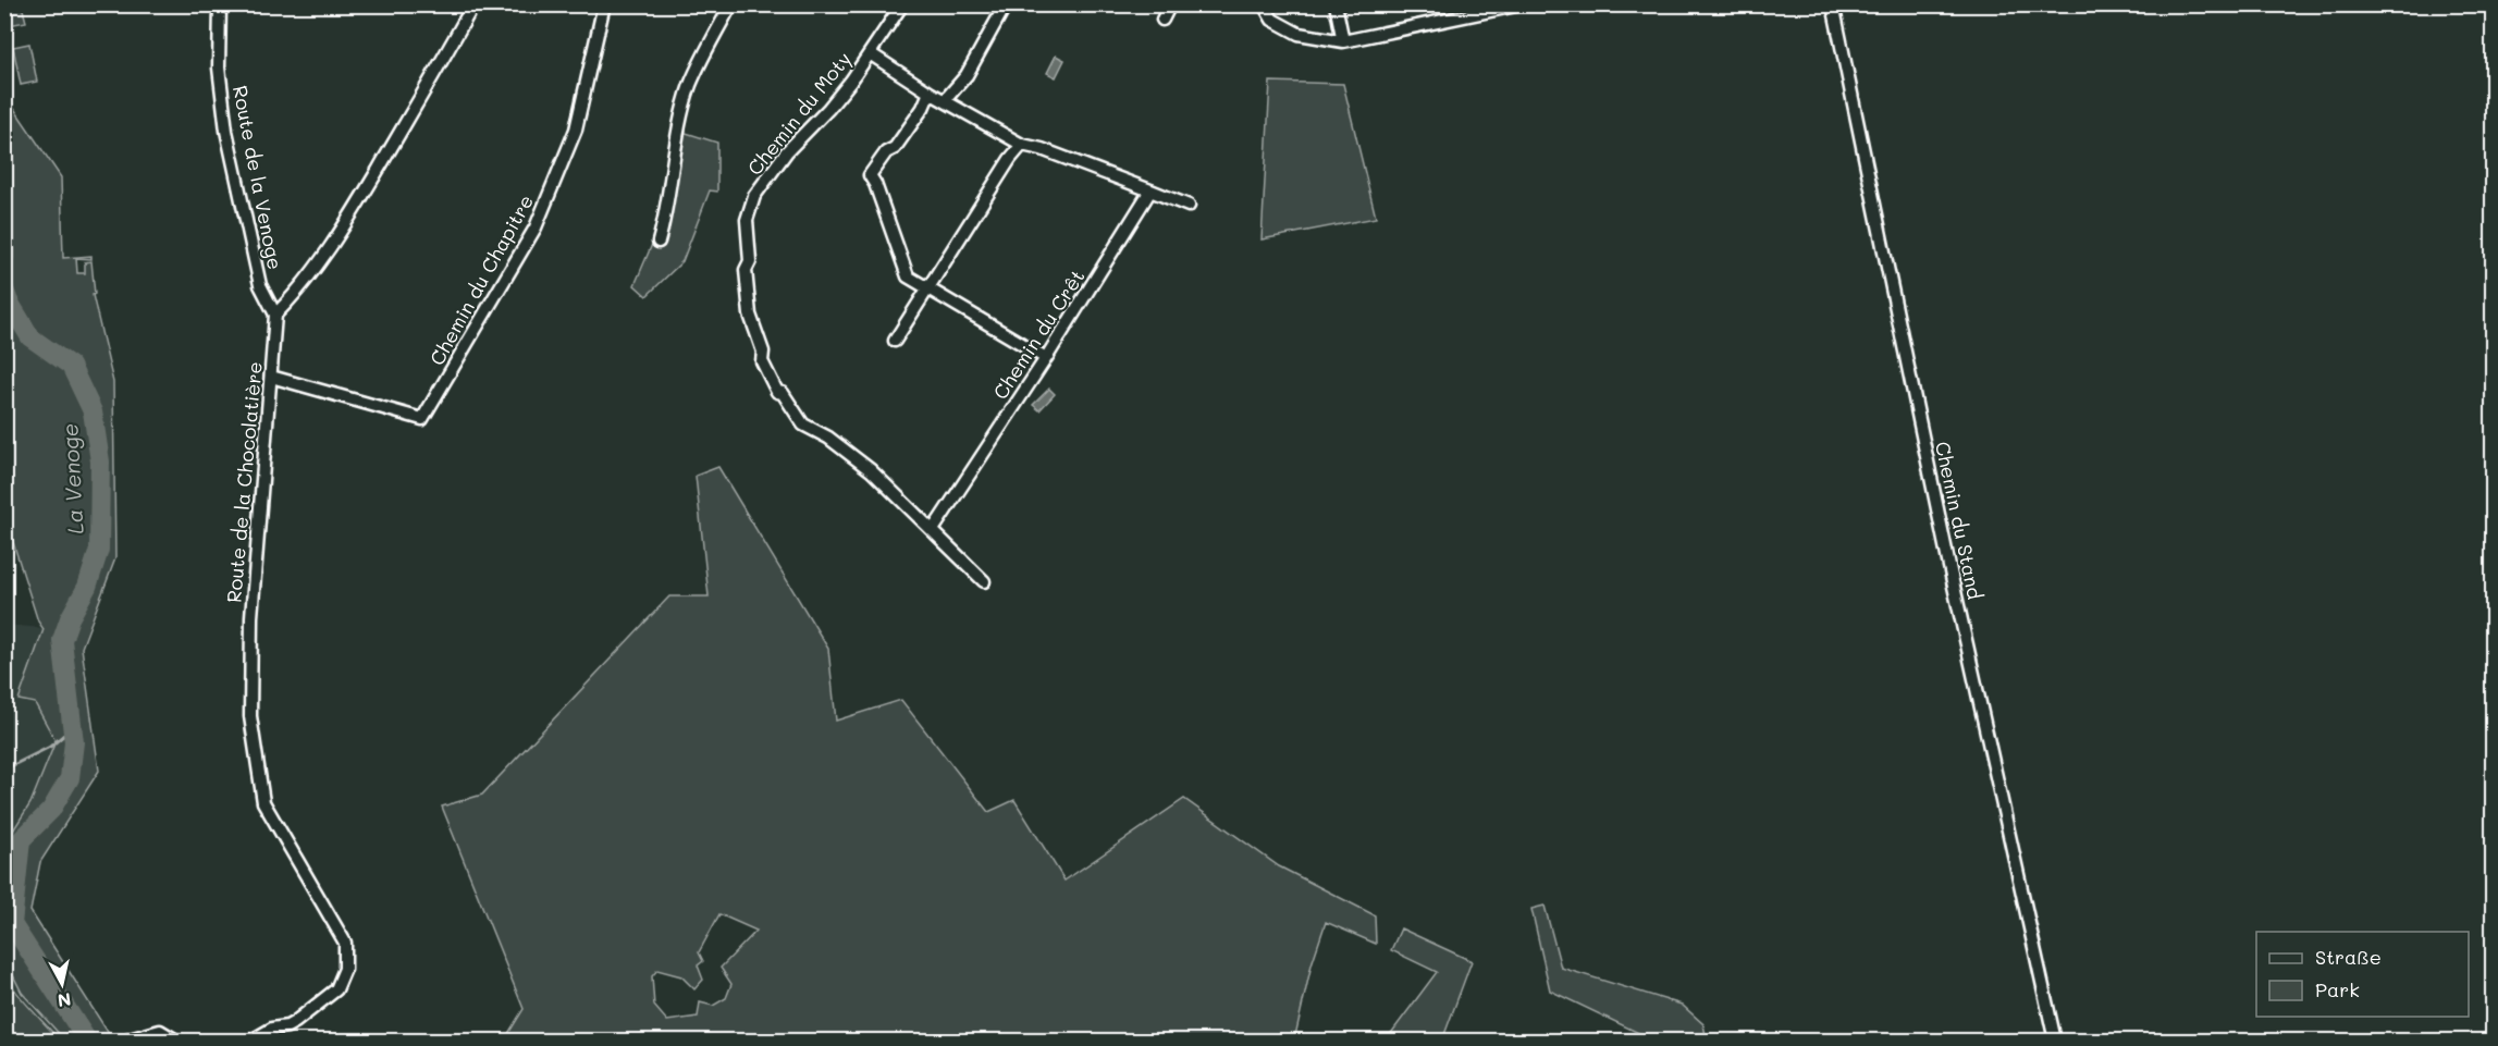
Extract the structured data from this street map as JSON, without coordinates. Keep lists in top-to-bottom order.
{
  "streets": {
    "street": [
      "Chemin du Moty",
      "Route de la Venoge",
      "Chemin du Chapitre",
      "Chemin du Crêt",
      "Route de la Chocolatière",
      "Chemin du Stand"
    ]
  },
  "crossings": [
    ["Chemin du Moty", "Chemin du Crêt"],
    ["Route de la Venoge", "Route de la Chocolatière"],
    ["Chemin du Chapitre", "Route de la Chocolatière"]
  ],
  "water": ["La Venoge"],
  "legend": ["Straße", "Park"],
  "north": "bottom"
}
